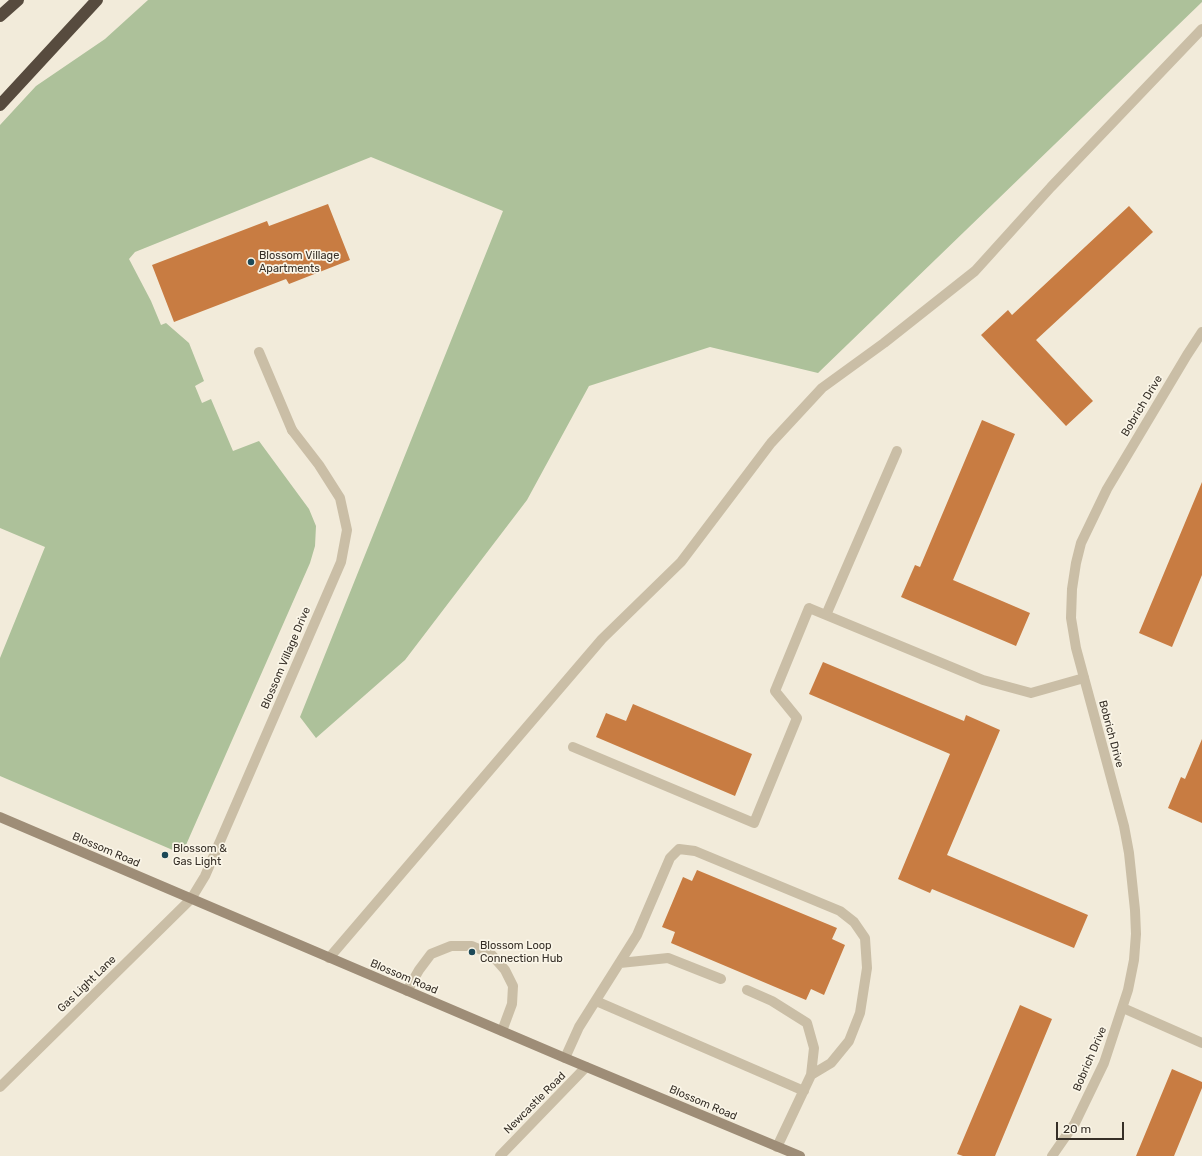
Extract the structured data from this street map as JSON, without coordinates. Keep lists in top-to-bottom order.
{
  "streets": {
    "street": [
      "Bobrich Drive",
      "Blossom Village Drive",
      "Blossom Road",
      "Gas Light Lane",
      "Newcastle Road"
    ]
  },
  "crossings": [
    ["Blossom Village Drive", "Blossom Road"],
    ["Blossom Village Drive", "Gas Light Lane"],
    ["Blossom Road", "Gas Light Lane"],
    ["Blossom Road", "Newcastle Road"]
  ],
  "places": ["Blossom Village Apartments", "Blossom & Gas Light", "Blossom Loop Connection Hub"],
  "scale_bar": "20 m"
}
